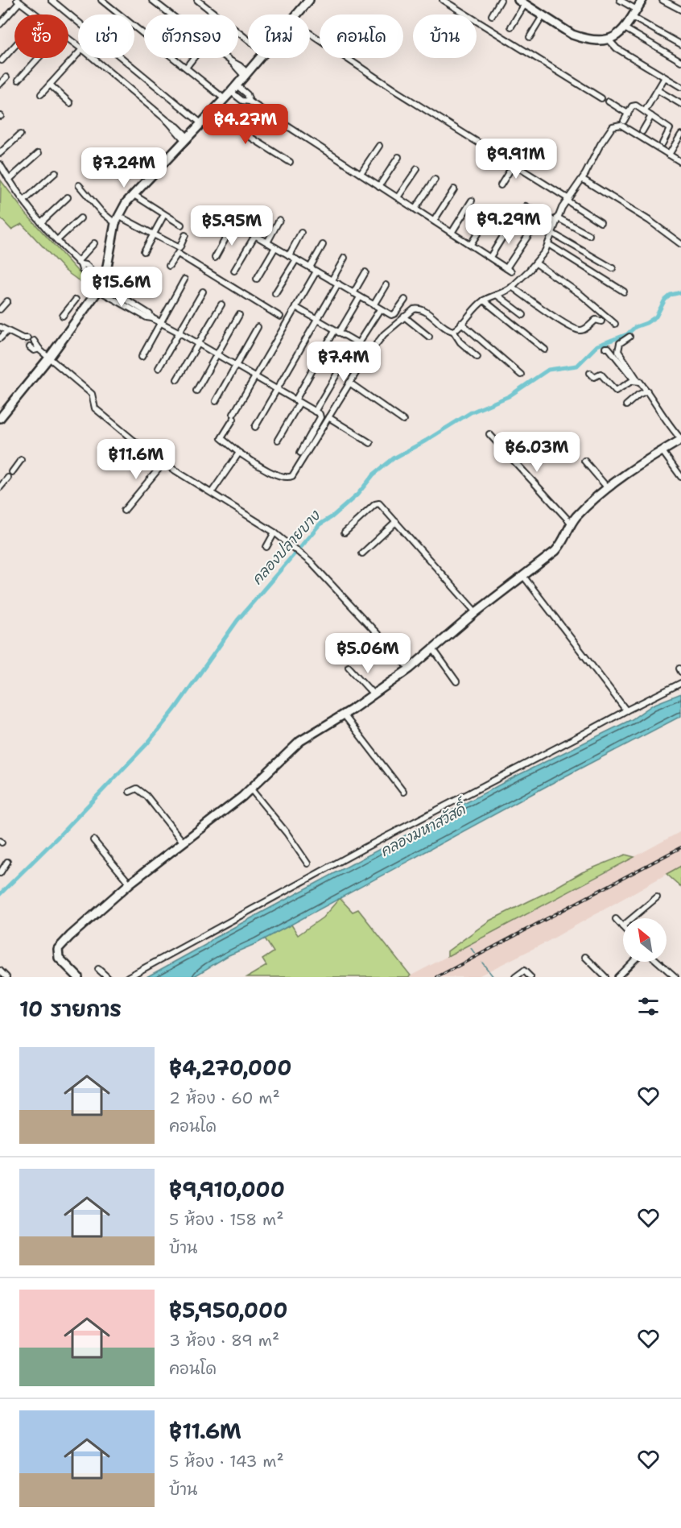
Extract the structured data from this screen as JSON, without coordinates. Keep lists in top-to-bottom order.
{
  "water": ["คลองปลายบาง", "คลองมหาสวัสดิ์"],
  "north": "top left",
  "page": {
    "chip": [
      "ซื้อ",
      "เช่า",
      "ตัวกรอง",
      "ใหม่",
      "คอนโด",
      "บ้าน"
    ],
    "price": [
      "฿4.27M",
      "฿9.91M",
      "฿7.24M",
      "฿9.29M",
      "฿5.95M",
      "฿15.6M",
      "฿7.4M",
      "฿6.03M",
      "฿11.6M",
      "฿5.06M"
    ],
    "heading": "10 รายการ",
    "list": [
      {
        "name": "฿4,270,000",
        "note": "2 ห้อง · 60 m² · คอนโด"
      },
      {
        "name": "฿9,910,000",
        "note": "5 ห้อง · 158 m² · บ้าน"
      },
      {
        "name": "฿5,950,000",
        "note": "3 ห้อง · 89 m² · คอนโด"
      },
      {
        "name": "฿11.6M",
        "note": "5 ห้อง · 143 m² · บ้าน"
      }
    ]
  }
}
